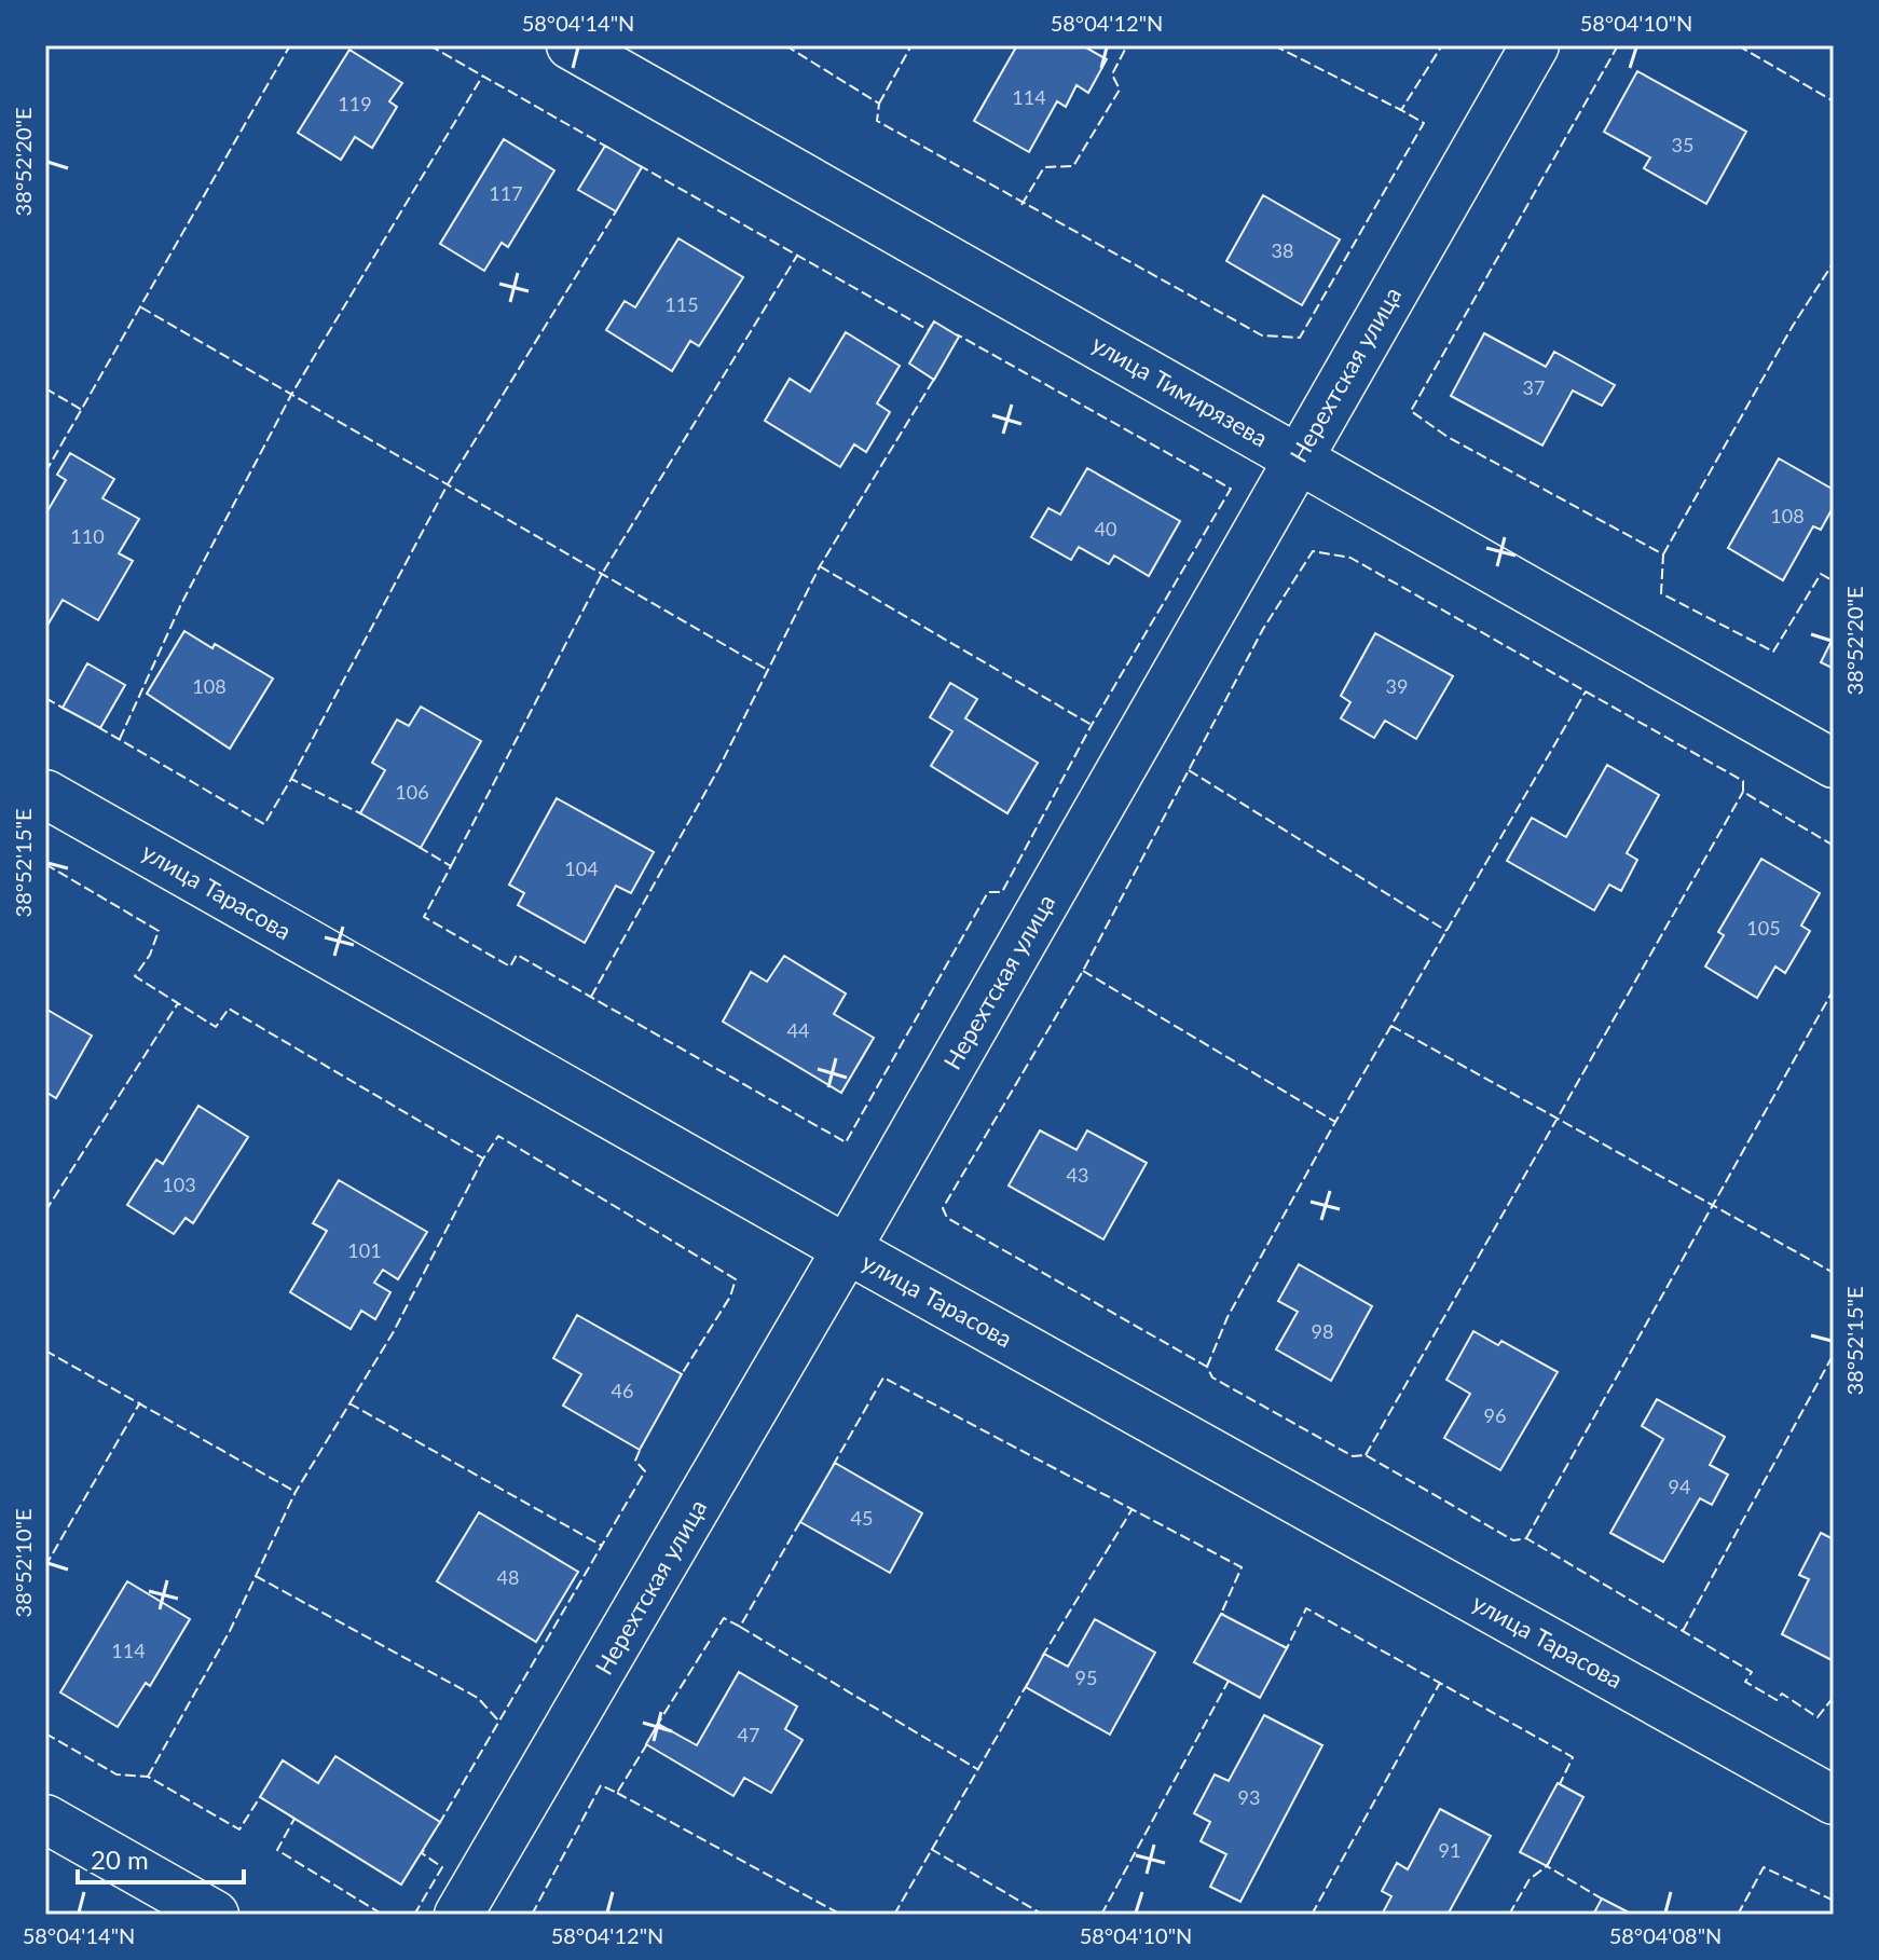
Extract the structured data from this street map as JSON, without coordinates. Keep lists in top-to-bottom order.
{
  "streets": {
    "street": ["Нерехтская улица", "улица Тимирязева", "улица Тарасова"]
  },
  "crossings": [
    ["Нерехтская улица", "улица Тимирязева"],
    ["Нерехтская улица", "улица Тарасова"]
  ],
  "house_numbers": [
    "114",
    "119",
    "35",
    "117",
    "38",
    "115",
    "37",
    "108",
    "40",
    "110",
    "108",
    "39",
    "106",
    "104",
    "105",
    "44",
    "43",
    "103",
    "101",
    "98",
    "46",
    "96",
    "94",
    "45",
    "48",
    "114",
    "95",
    "47",
    "93",
    "91"
  ],
  "scale_bar": "20 m",
  "coordinates": [
    "58°04'14\"N",
    "58°04'12\"N",
    "58°04'10\"N",
    "38°52'20\"E",
    "38°52'15\"E",
    "38°52'10\"E",
    "58°04'08\"N"
  ]
}
